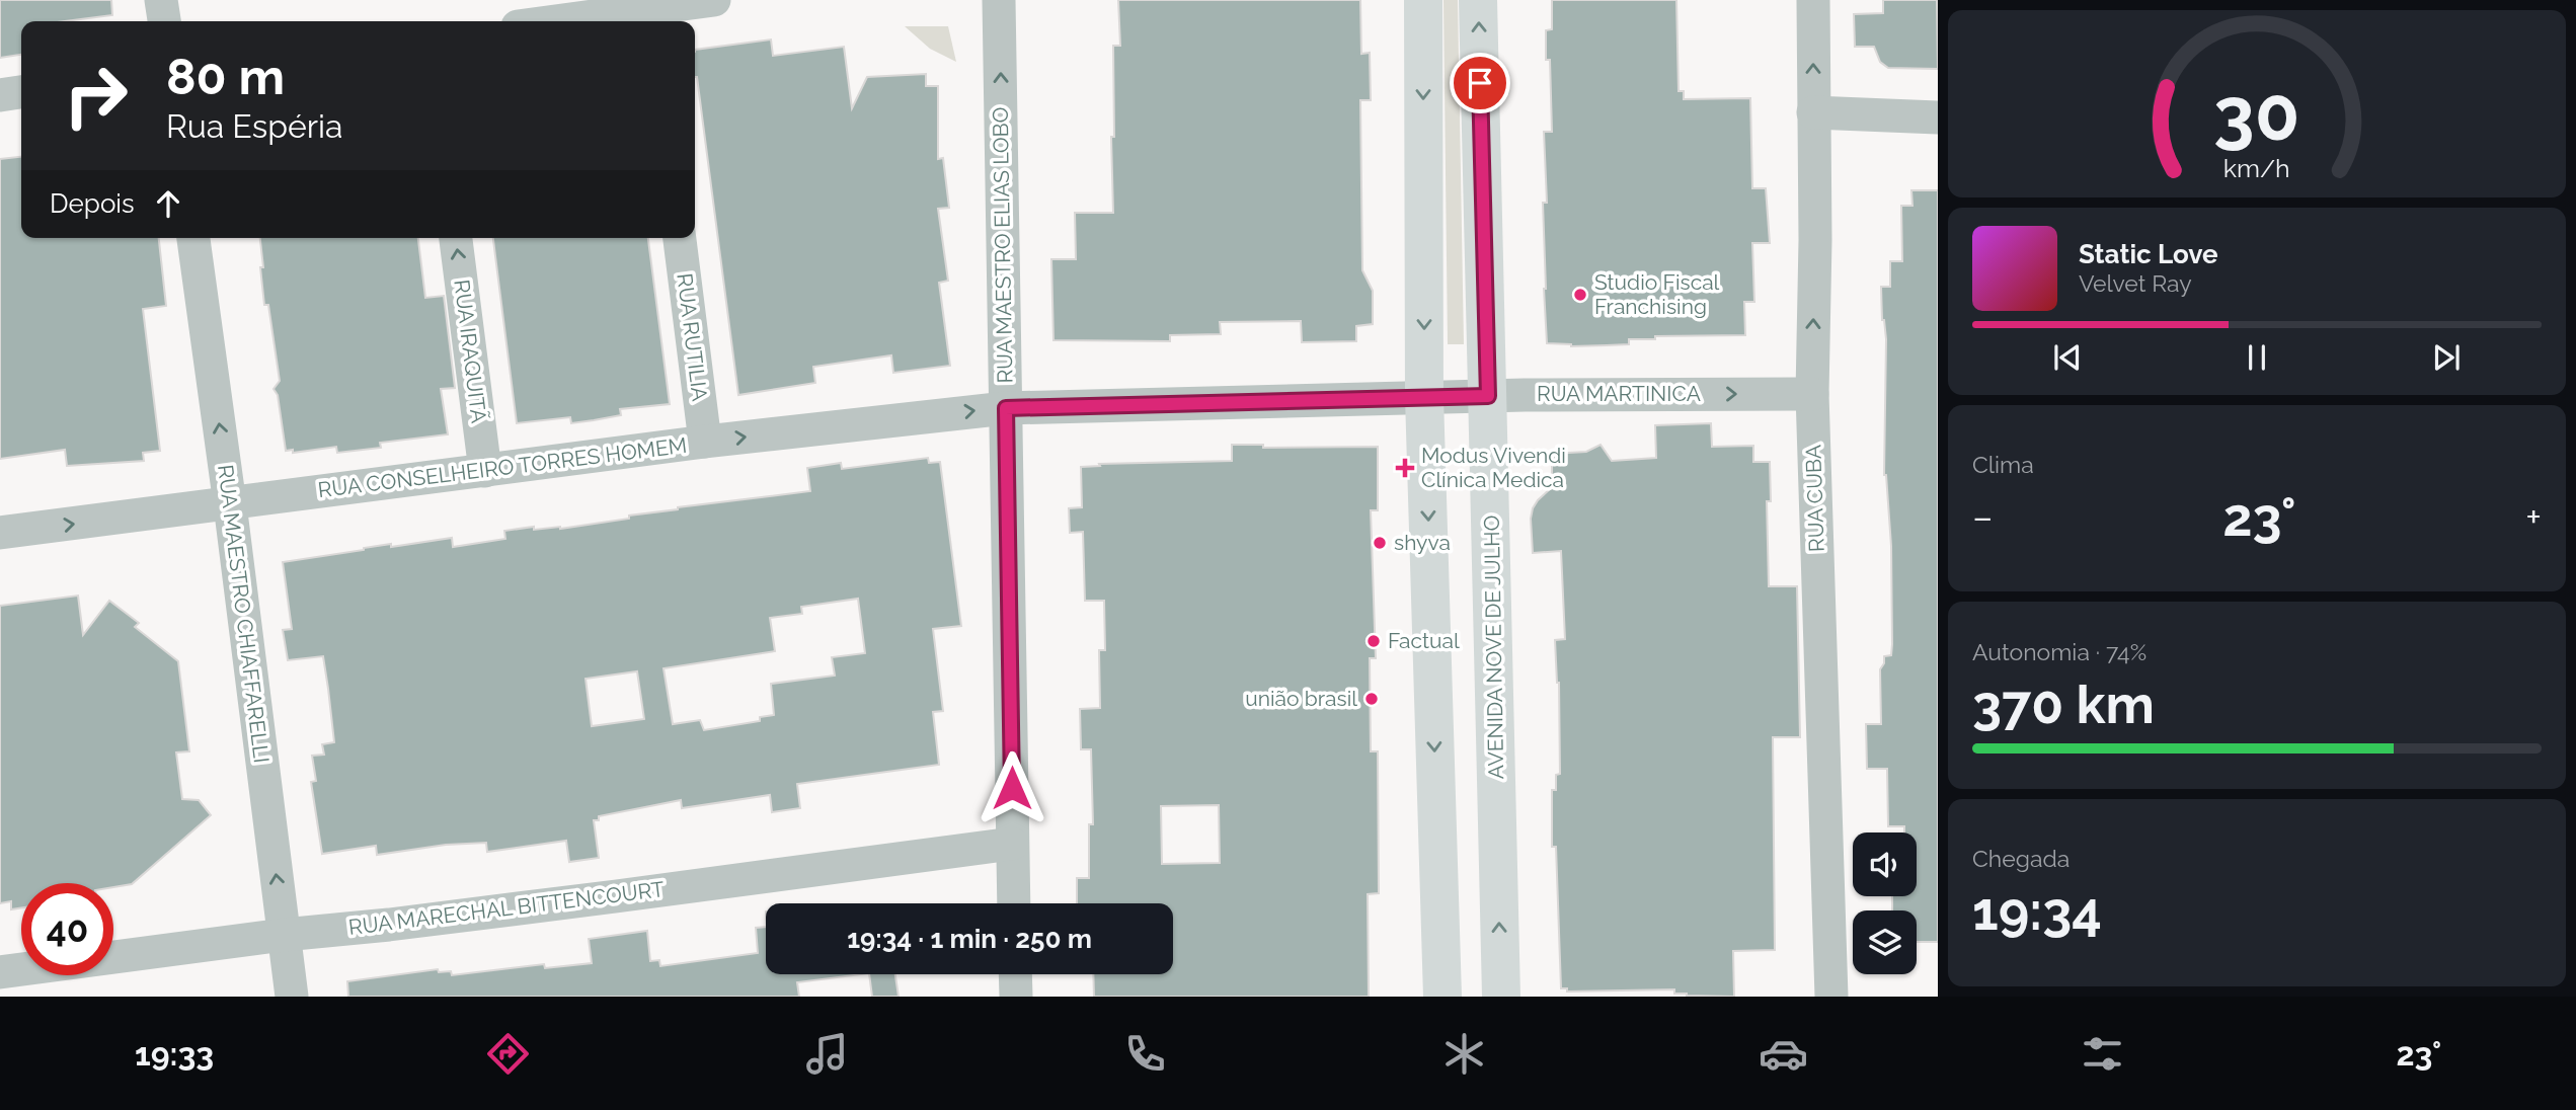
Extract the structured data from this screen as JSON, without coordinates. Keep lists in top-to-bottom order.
{
  "streets": {
    "main road": ["AVENIDA NOVE DE JULHO"],
    "street": [
      "RUA MAESTRO ELIAS LOBO",
      "RUA RUTILIA",
      "RUA IRAQUITÃ",
      "RUA MARTINICA",
      "RUA CONSELHEIRO TORRES HOMEM",
      "RUA CUBA",
      "RUA MAESTRO CHIAFFARELLI",
      "RUA MARECHAL BITTENCOURT"
    ]
  },
  "crossings": [
    ["RUA MAESTRO ELIAS LOBO", "RUA CONSELHEIRO TORRES HOMEM"],
    ["RUA MAESTRO ELIAS LOBO", "RUA MARECHAL BITTENCOURT"],
    ["RUA RUTILIA", "RUA CONSELHEIRO TORRES HOMEM"],
    ["RUA IRAQUITÃ", "RUA CONSELHEIRO TORRES HOMEM"],
    ["RUA MARTINICA", "RUA CONSELHEIRO TORRES HOMEM"],
    ["RUA MARTINICA", "RUA CUBA"],
    ["RUA MARTINICA", "AVENIDA NOVE DE JULHO"],
    ["RUA CONSELHEIRO TORRES HOMEM", "RUA MAESTRO CHIAFFARELLI"],
    ["RUA MAESTRO CHIAFFARELLI", "RUA MARECHAL BITTENCOURT"]
  ],
  "one_way": [
    "RUA MAESTRO ELIAS LOBO",
    "RUA IRAQUITÃ",
    "RUA MARTINICA",
    "RUA CONSELHEIRO TORRES HOMEM",
    "RUA CUBA",
    "RUA MAESTRO CHIAFFARELLI"
  ],
  "places": {
    "other": [
      "Studio Fiscal Franchising",
      "shyva",
      "Factual",
      "união brasil"
    ],
    "health": ["Modus Vivendi Clínica Medica"]
  },
  "page": {
    "turn": ["80 m", "Rua Espéria"],
    "then": "Depois",
    "song": ["Static Love", "Velvet Ray"],
    "tile": [
      "Clima",
      ["Autonomia · 74%", "370 km"],
      ["Chegada", "19:34"]
    ],
    "heat": ["−", "23°", "+"],
    "limit": "40",
    "trip": "19:34 · 1 min · 250 m",
    "tabs": ["19:33", "23°"],
    "gauge": ["30", "km/h"]
  }
}
